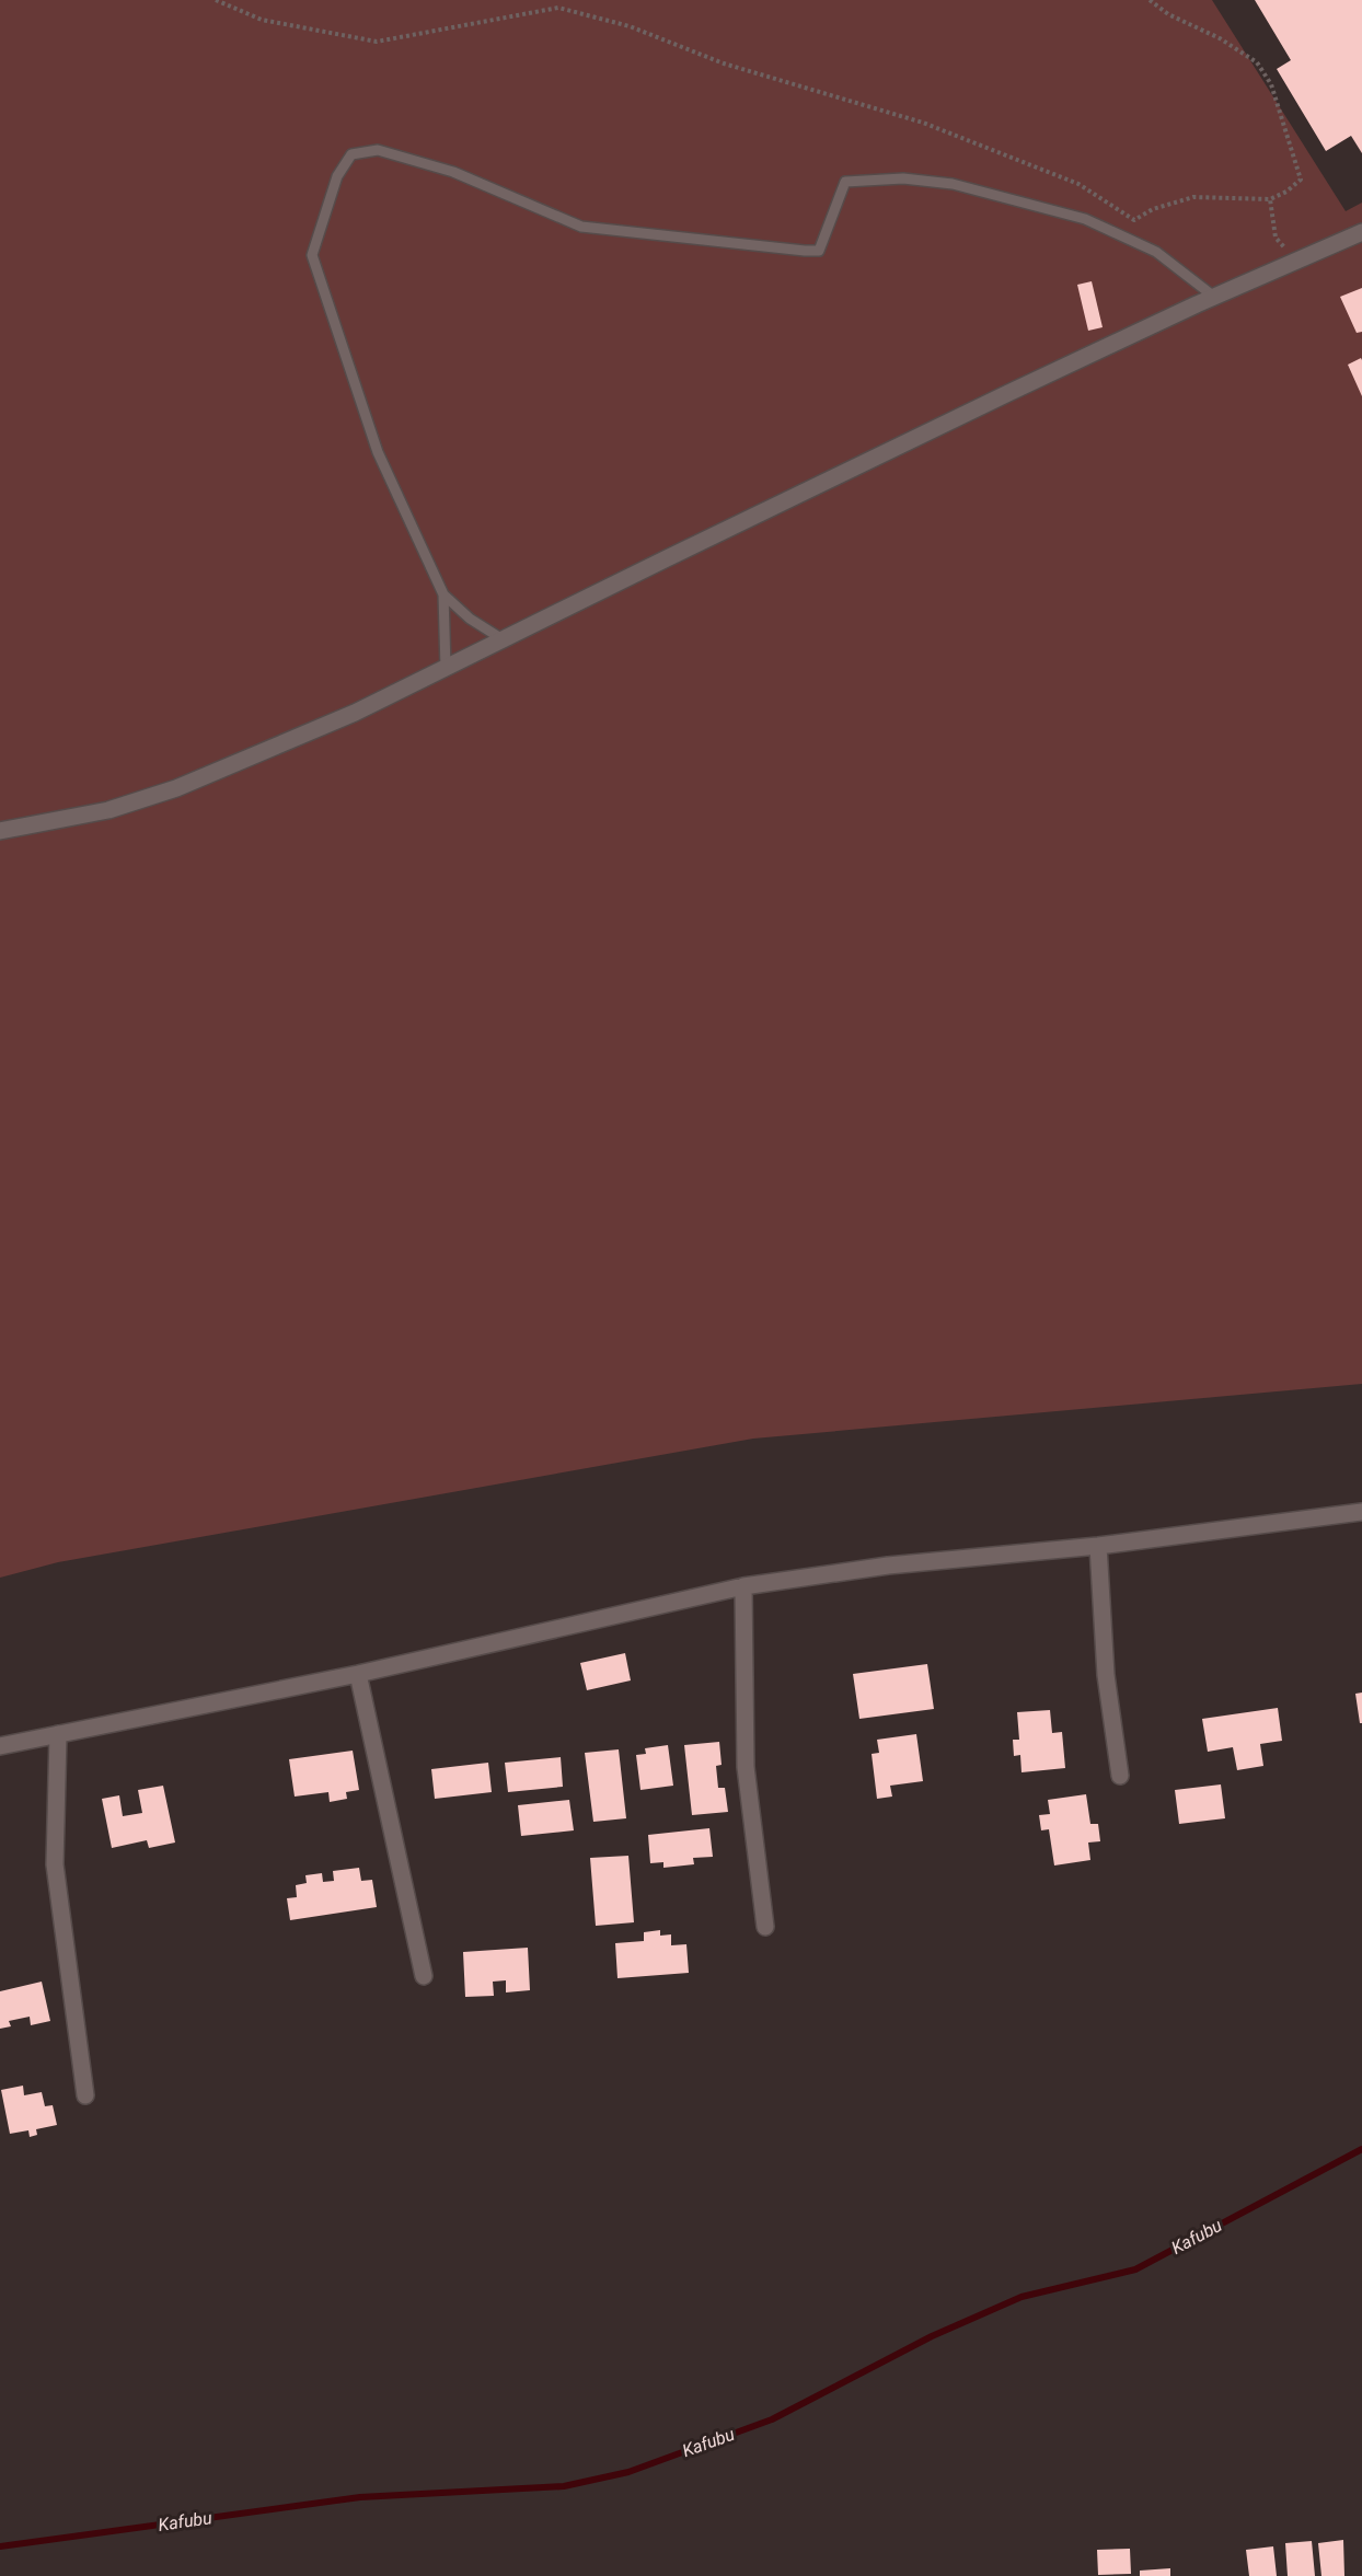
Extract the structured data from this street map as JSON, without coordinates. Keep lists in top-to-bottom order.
{
  "water": ["Kafubu"]
}
